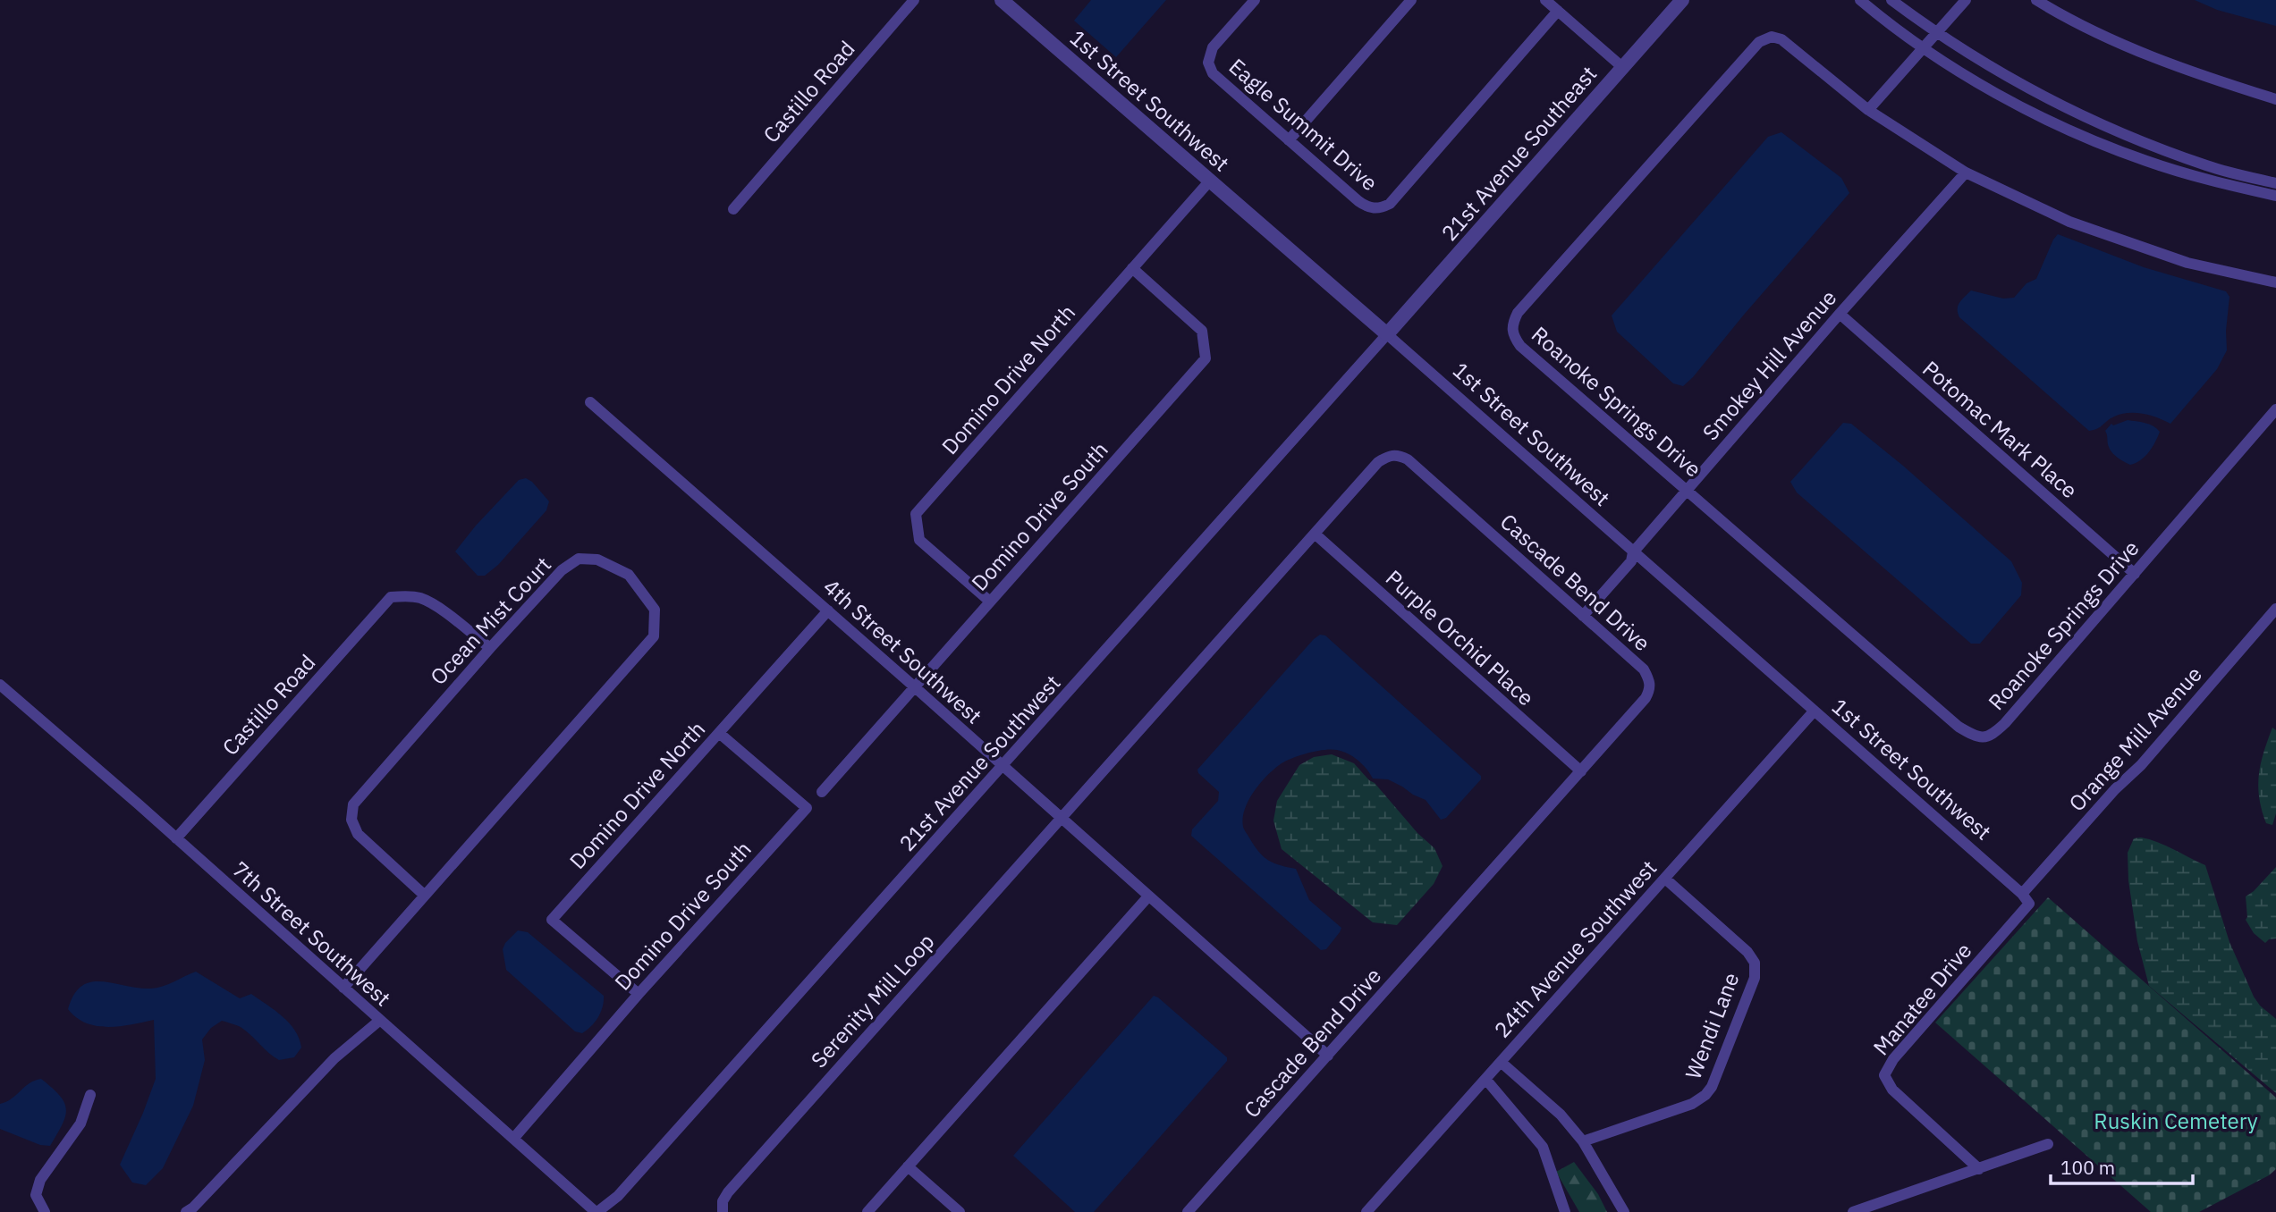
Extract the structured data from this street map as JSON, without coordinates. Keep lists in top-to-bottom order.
{
  "streets": {
    "street": [
      "Castillo Road",
      "1st Street Southwest",
      "Eagle Summit Drive",
      "21st Avenue Southeast",
      "Smokey Hill Avenue",
      "Domino Drive North",
      "Roanoke Springs Drive",
      "Potomac Mark Place",
      "Domino Drive South",
      "Cascade Bend Drive",
      "Ocean Mist Court",
      "Purple Orchid Place",
      "4th Street Southwest",
      "Orange Mill Avenue",
      "21st Avenue Southwest",
      "7th Street Southwest",
      "24th Avenue Southwest",
      "Manatee Drive",
      "Serenity Mill Loop",
      "Wendi Lane"
    ]
  },
  "crossings": [
    ["Castillo Road", "Ocean Mist Court"],
    ["Castillo Road", "7th Street Southwest"],
    ["1st Street Southwest", "21st Avenue Southeast"],
    ["1st Street Southwest", "Smokey Hill Avenue"],
    ["1st Street Southwest", "Domino Drive North"],
    ["1st Street Southwest", "Orange Mill Avenue"],
    ["1st Street Southwest", "21st Avenue Southwest"],
    ["1st Street Southwest", "24th Avenue Southwest"],
    ["1st Street Southwest", "Manatee Drive"],
    ["21st Avenue Southeast", "21st Avenue Southwest"],
    ["Smokey Hill Avenue", "Roanoke Springs Drive"],
    ["Smokey Hill Avenue", "Potomac Mark Place"],
    ["Smokey Hill Avenue", "Cascade Bend Drive"],
    ["Domino Drive North", "Domino Drive South"],
    ["Domino Drive North", "4th Street Southwest"],
    ["Roanoke Springs Drive", "Potomac Mark Place"],
    ["Domino Drive South", "4th Street Southwest"],
    ["Domino Drive South", "7th Street Southwest"],
    ["Cascade Bend Drive", "Purple Orchid Place"],
    ["Cascade Bend Drive", "4th Street Southwest"],
    ["Cascade Bend Drive", "Serenity Mill Loop"],
    ["Ocean Mist Court", "7th Street Southwest"],
    ["4th Street Southwest", "21st Avenue Southwest"],
    ["4th Street Southwest", "Serenity Mill Loop"],
    ["Orange Mill Avenue", "Manatee Drive"],
    ["21st Avenue Southwest", "7th Street Southwest"],
    ["24th Avenue Southwest", "Wendi Lane"]
  ],
  "parks": ["Ruskin Cemetery"],
  "scale_bar": "100 m"
}
